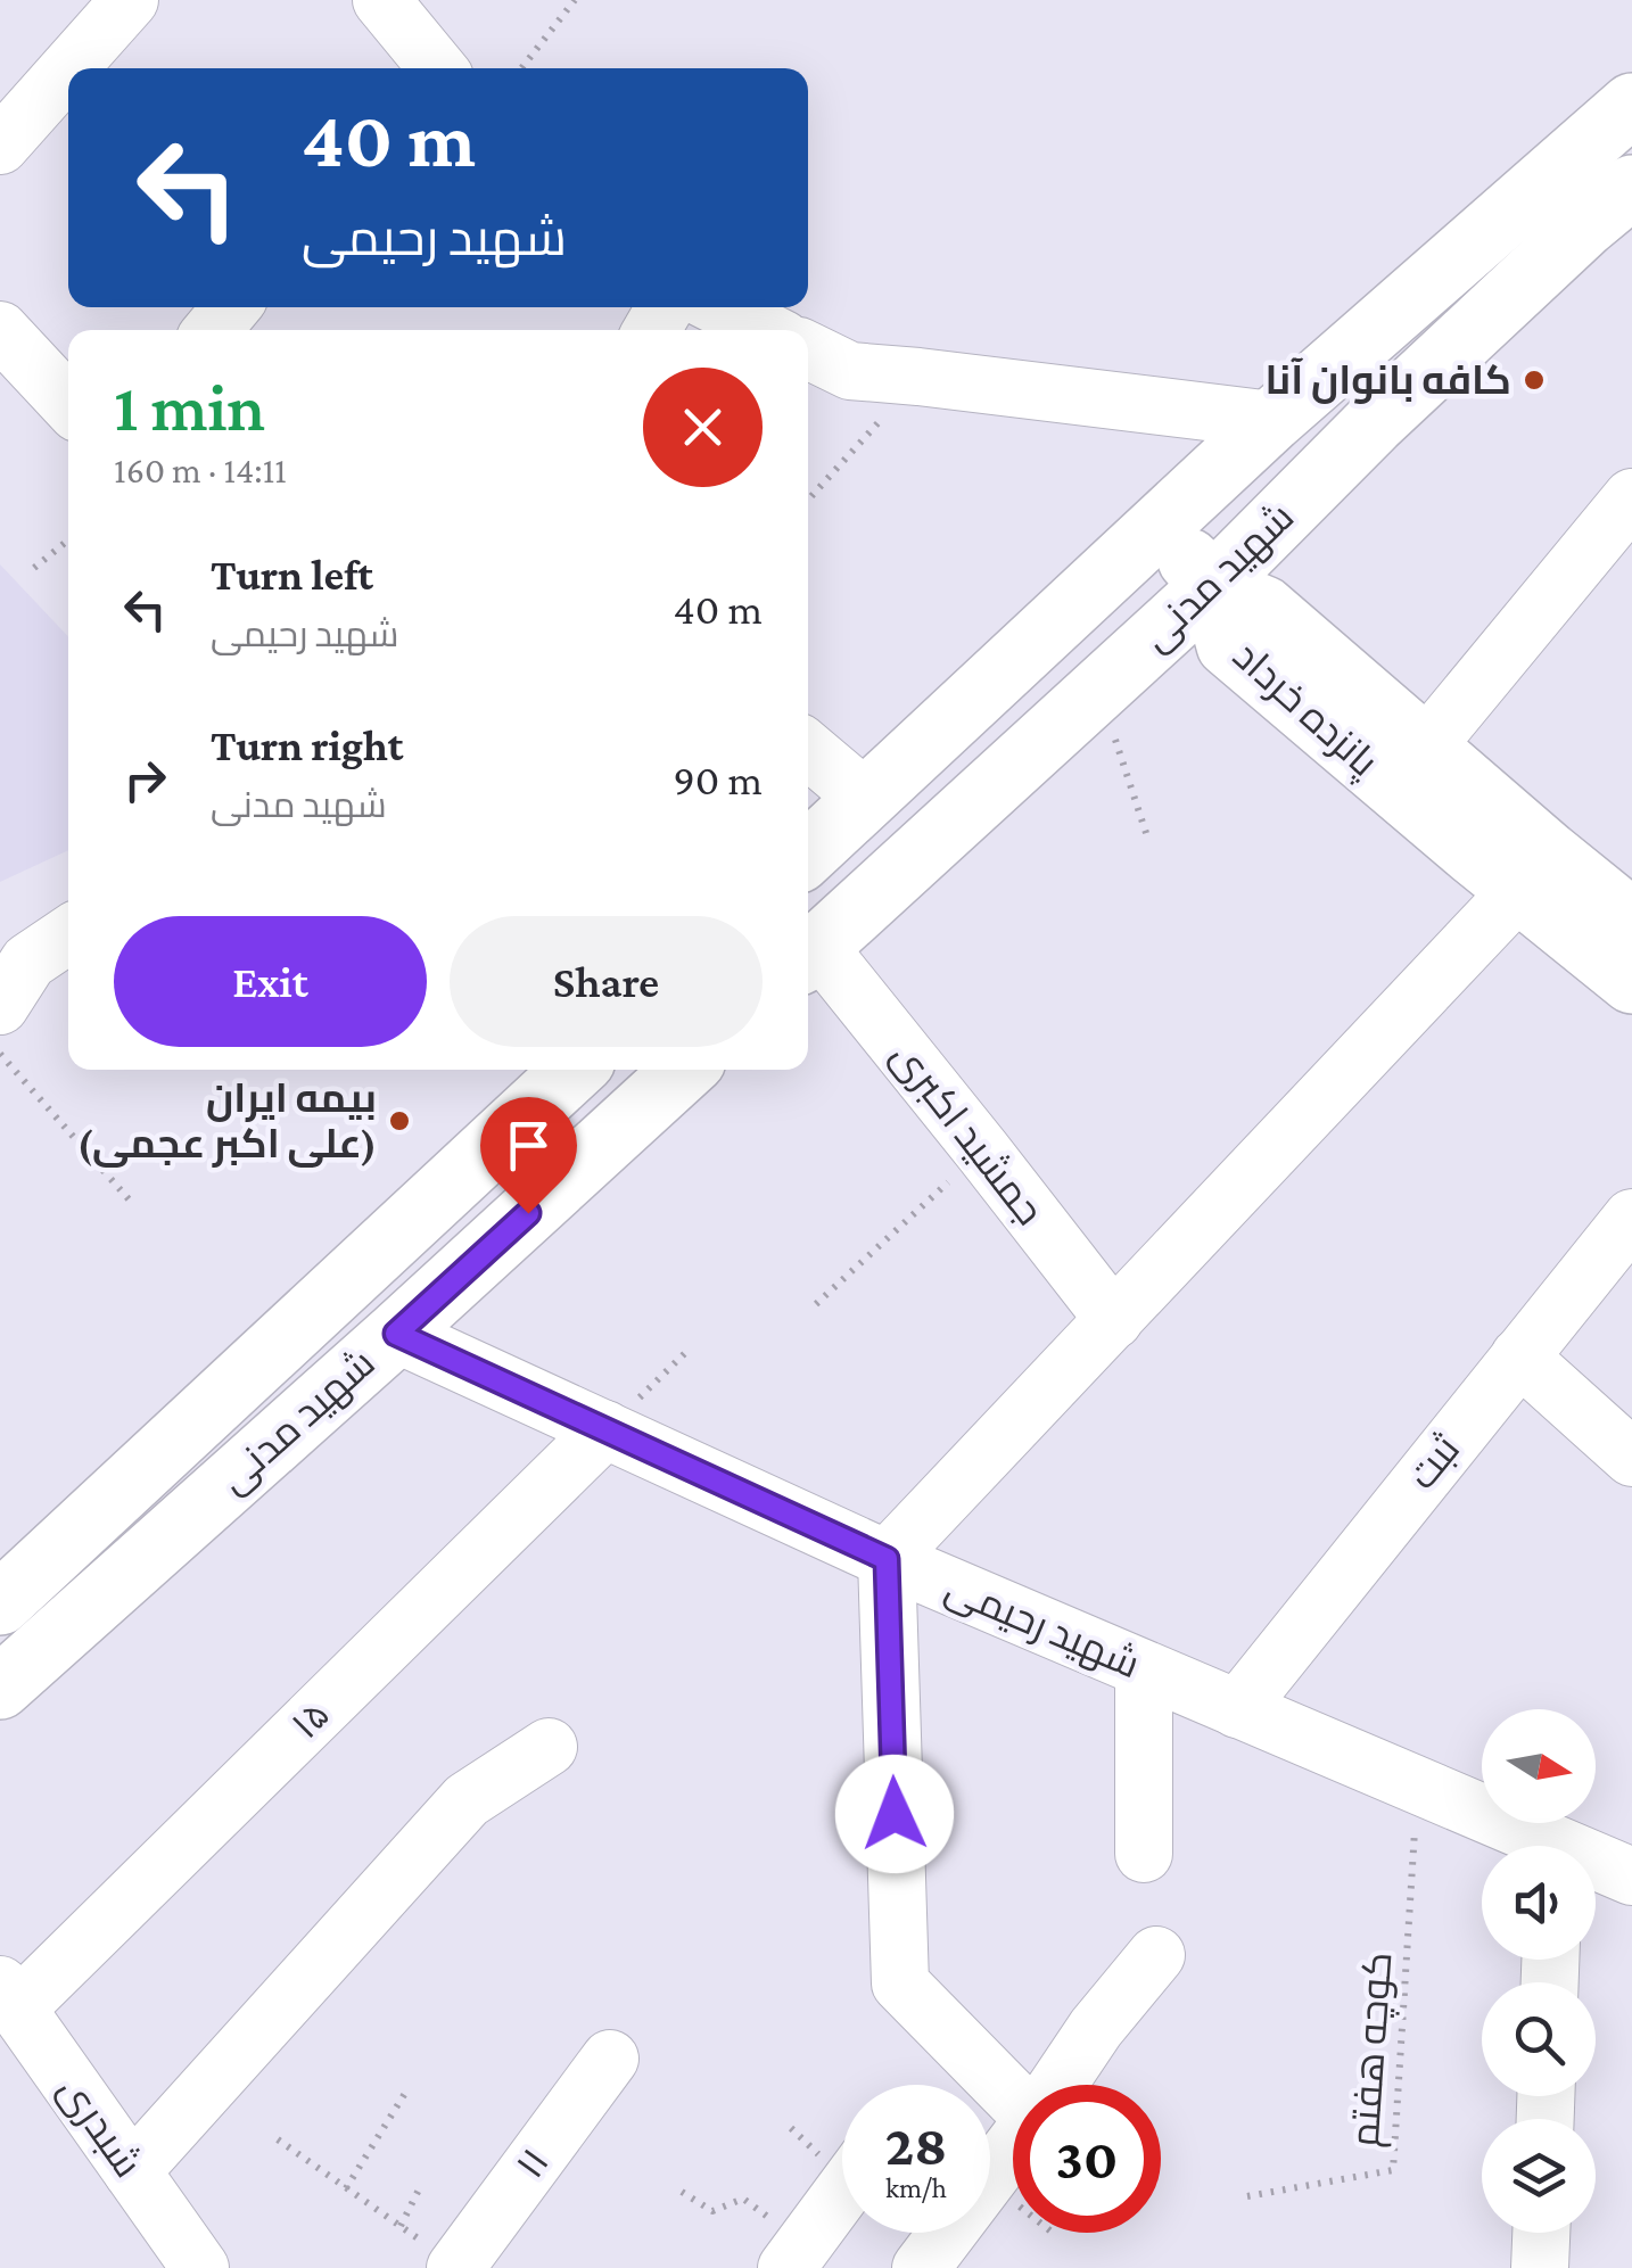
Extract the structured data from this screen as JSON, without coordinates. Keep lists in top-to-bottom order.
{
  "streets": {
    "main road": ["شهید مدنی", "پانزده خرداد"],
    "street": [
      "جمشید اکبری",
      "ثبت",
      "شهید رحیمی",
      "۱۵",
      "شبدری",
      "۱۱"
    ],
    "path": ["کوچه هفتم"]
  },
  "crossings": [
    ["شهید مدنی", "پانزده خرداد"],
    ["شهید مدنی", "جمشید اکبری"],
    ["شهید مدنی", "شهید رحیمی"],
    ["ثبت", "شهید رحیمی"],
    ["شهید رحیمی", "۱۵"],
    ["شهید رحیمی", "کوچه هفتم"],
    ["۱۵", "شبدری"]
  ],
  "places": ["کافه بانوان آنا", "بیمه ایران (علی اکبر عجمی)"],
  "north": "right",
  "page": {
    "turn": ["40 m", "شهید رحیمی"],
    "heading": ["1 min", "160 m · 14:11"],
    "list": [
      {
        "name": "Turn left",
        "note": "شهید رحیمی",
        "value": "40 m"
      },
      {
        "name": "Turn right",
        "note": "شهید مدنی",
        "value": "90 m"
      }
    ],
    "buttons": ["Exit", "Share"],
    "speed": "28 km/h",
    "limit": "30"
  }
}
